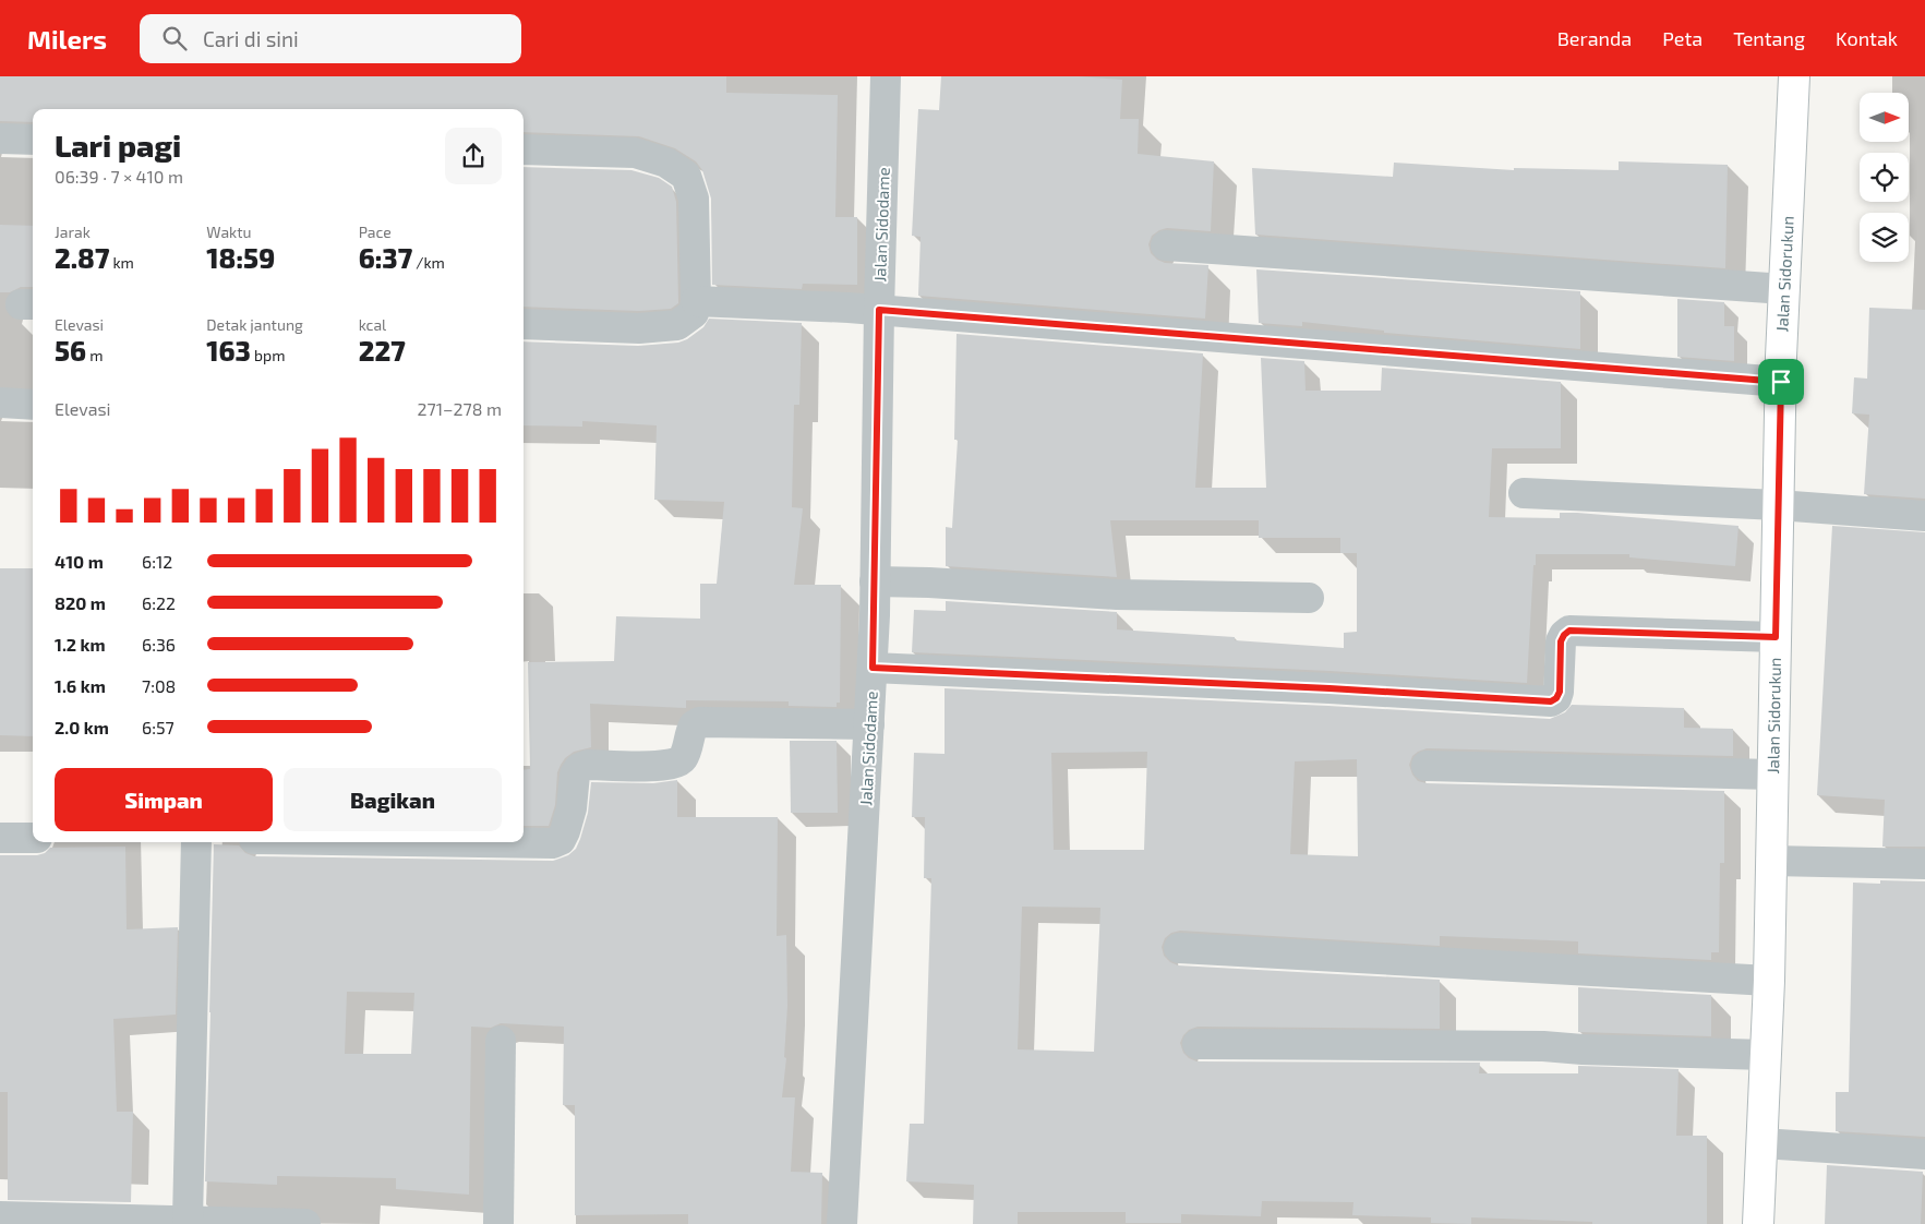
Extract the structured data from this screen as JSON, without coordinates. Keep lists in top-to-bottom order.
{
  "streets": {
    "street": ["Jalan Sidodame", "Jalan Sidorukun"]
  },
  "north": "right",
  "page": {
    "header": "Milers",
    "search": "Cari di sini",
    "nav": [
      "Beranda",
      "Peta",
      "Tentang",
      "Kontak"
    ],
    "heading": ["Lari pagi", "06:39 · 7 × 410 m"],
    "stats": [
      ["Jarak", "2.87 km"],
      ["Waktu", "18:59"],
      ["Pace", "6:37 /km"],
      ["Elevasi", "56 m"],
      ["Detak jantung", "163 bpm"],
      ["kcal", "227"]
    ],
    "chart": ["Elevasi", "271–278 m"],
    "list": [
      {
        "name": "410 m",
        "note": "6:12"
      },
      {
        "name": "820 m",
        "note": "6:22"
      },
      {
        "name": "1.2 km",
        "note": "6:36"
      },
      {
        "name": "1.6 km",
        "note": "7:08"
      },
      {
        "name": "2.0 km",
        "note": "6:57"
      }
    ],
    "buttons": ["Simpan", "Bagikan"]
  }
}
